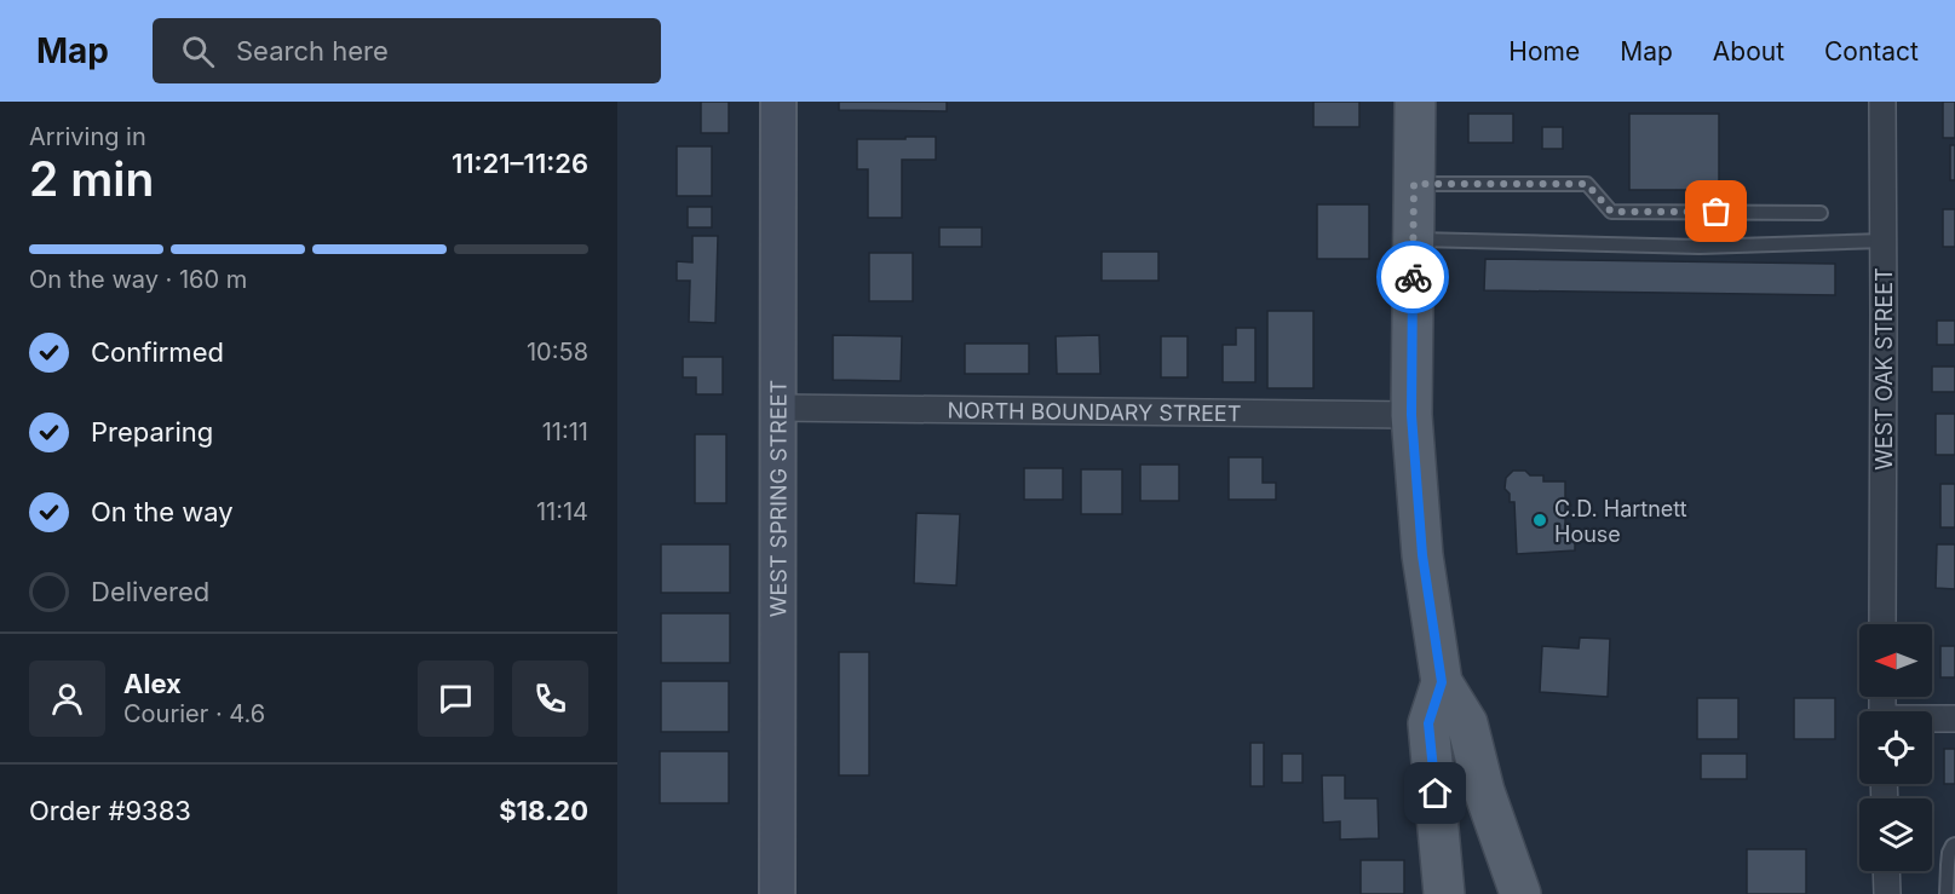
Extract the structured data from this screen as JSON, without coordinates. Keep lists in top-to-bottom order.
{
  "streets": {
    "street": ["WEST OAK STREET", "NORTH BOUNDARY STREET", "WEST SPRING STREET"]
  },
  "crossings": [
    ["NORTH BOUNDARY STREET", "WEST SPRING STREET"]
  ],
  "places": ["C.D. Hartnett House"],
  "north": "left",
  "page": {
    "header": "Map",
    "search": "Search here",
    "nav": [
      "Home",
      "Map",
      "About",
      "Contact"
    ],
    "heading": ["2 min", "Arriving in", "11:21–11:26"],
    "panel": [
      "Alex",
      "Courier · 4.6",
      "Order #9383",
      "$18.20"
    ],
    "bar": "On the way · 160 m",
    "list": [
      ["Confirmed", "10:58"],
      ["Preparing", "11:11"],
      ["On the way", "11:14"],
      "Delivered"
    ]
  }
}
